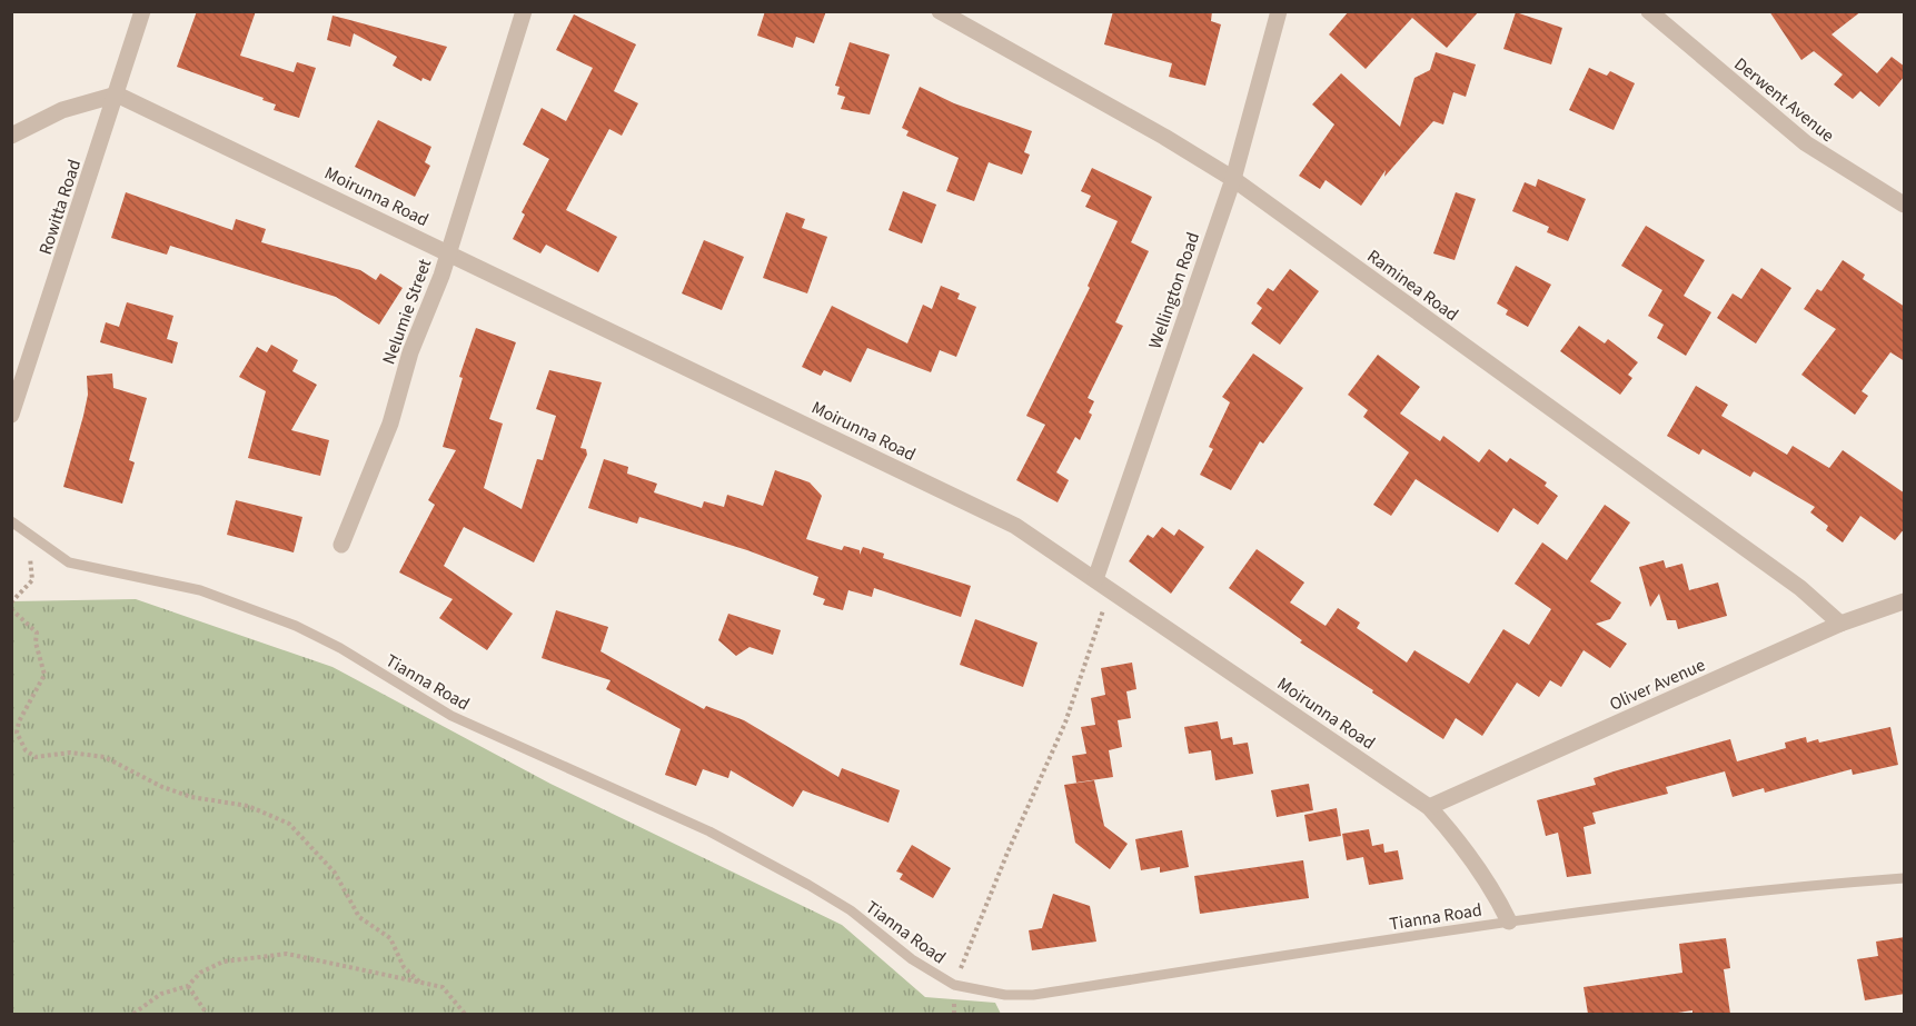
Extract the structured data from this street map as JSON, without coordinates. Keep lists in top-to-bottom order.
{
  "streets": {
    "street": [
      "Derwent Avenue",
      "Moirunna Road",
      "Rowitta Road",
      "Raminea Road",
      "Wellington Road",
      "Nelumie Street",
      "Oliver Avenue"
    ],
    "lane": ["Tianna Road"]
  },
  "crossings": [
    ["Moirunna Road", "Rowitta Road"],
    ["Moirunna Road", "Wellington Road"],
    ["Moirunna Road", "Nelumie Street"],
    ["Moirunna Road", "Tianna Road"],
    ["Moirunna Road", "Oliver Avenue"],
    ["Raminea Road", "Wellington Road"],
    ["Raminea Road", "Oliver Avenue"]
  ]
}
